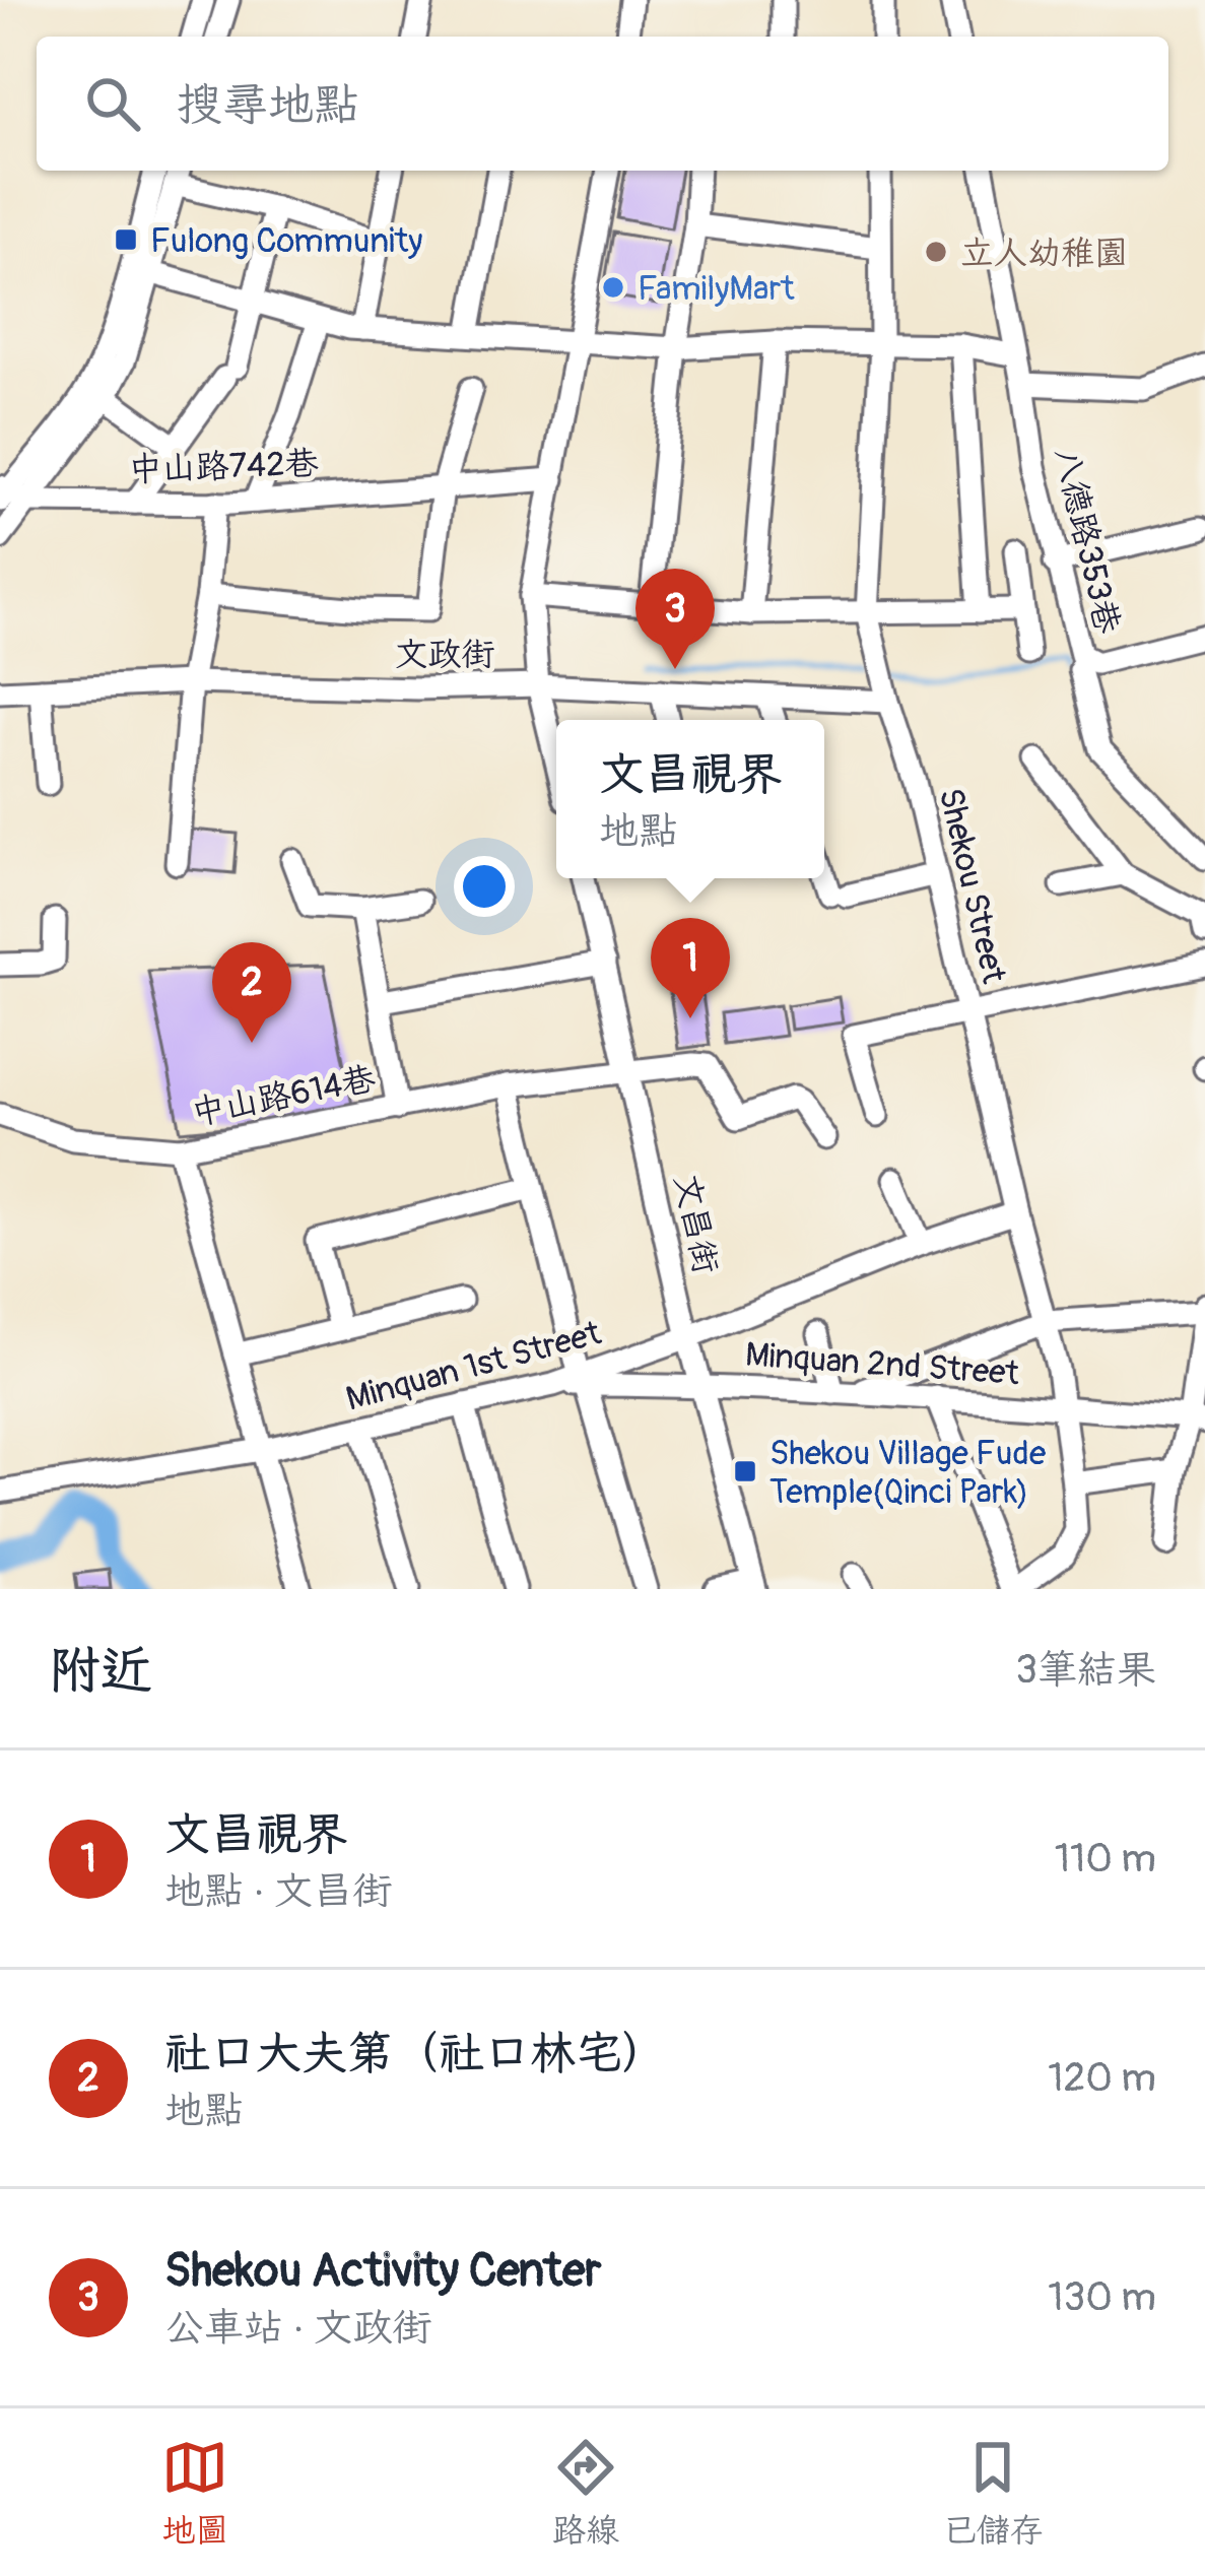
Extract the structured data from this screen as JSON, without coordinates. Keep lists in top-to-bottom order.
{
  "streets": {
    "street": [
      "中山路742巷",
      "八德路353巷",
      "文政街",
      "Shekou Street",
      "中山路614巷",
      "文昌街",
      "Minquan 2nd Street",
      "Minquan 1st Street"
    ]
  },
  "crossings": [
    ["文政街", "Shekou Street"],
    ["Shekou Street", "Minquan 2nd Street"],
    ["Shekou Street", "Minquan 1st Street"],
    ["中山路614巷", "文昌街"],
    ["文昌街", "Minquan 2nd Street"],
    ["文昌街", "Minquan 1st Street"],
    ["Minquan 2nd Street", "Minquan 1st Street"]
  ],
  "places": {
    "transit": ["Fulong Community", "Shekou Village Fude Temple(Qinci Park)"],
    "other": ["立人幼稚園", "FamilyMart"]
  },
  "page": {
    "search": "搜尋地點",
    "pins": ["3", "1", "2"],
    "popup": ["文昌視界", "地點"],
    "heading": ["附近", "3筆結果"],
    "list": [
      {
        "mark": "1",
        "name": "文昌視界",
        "note": "地點 · 文昌街",
        "value": "110 m"
      },
      {
        "mark": "2",
        "name": "社口大夫第（社口林宅）",
        "note": "地點",
        "value": "120 m"
      },
      {
        "mark": "3",
        "name": "Shekou Activity Center",
        "note": "公車站 · 文政街",
        "value": "130 m"
      }
    ],
    "nav": ["地圖", "路線", "已儲存"]
  }
}
